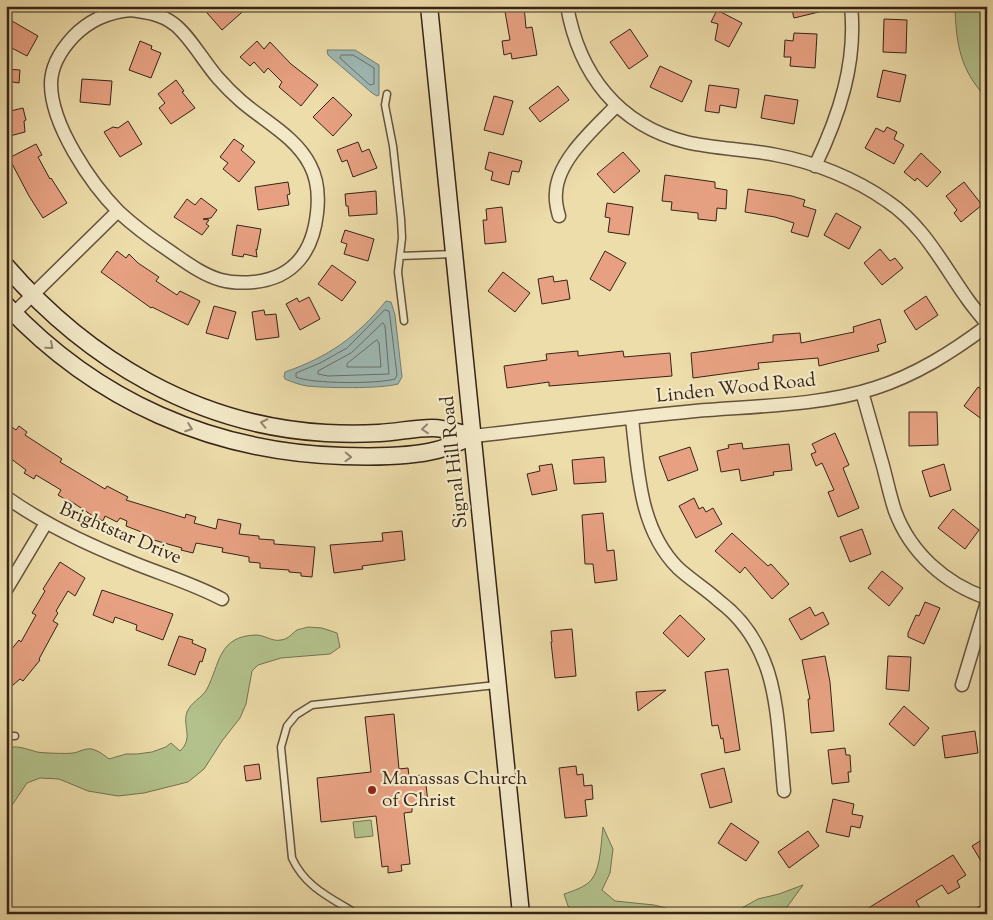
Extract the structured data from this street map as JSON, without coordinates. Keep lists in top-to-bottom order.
{
  "streets": {
    "main road": ["Signal Hill Road"],
    "street": ["Linden Wood Road", "Brightstar Drive"]
  },
  "crossings": [
    ["Linden Wood Road", "Signal Hill Road"]
  ],
  "places": ["Manassas Church of Christ"]
}
